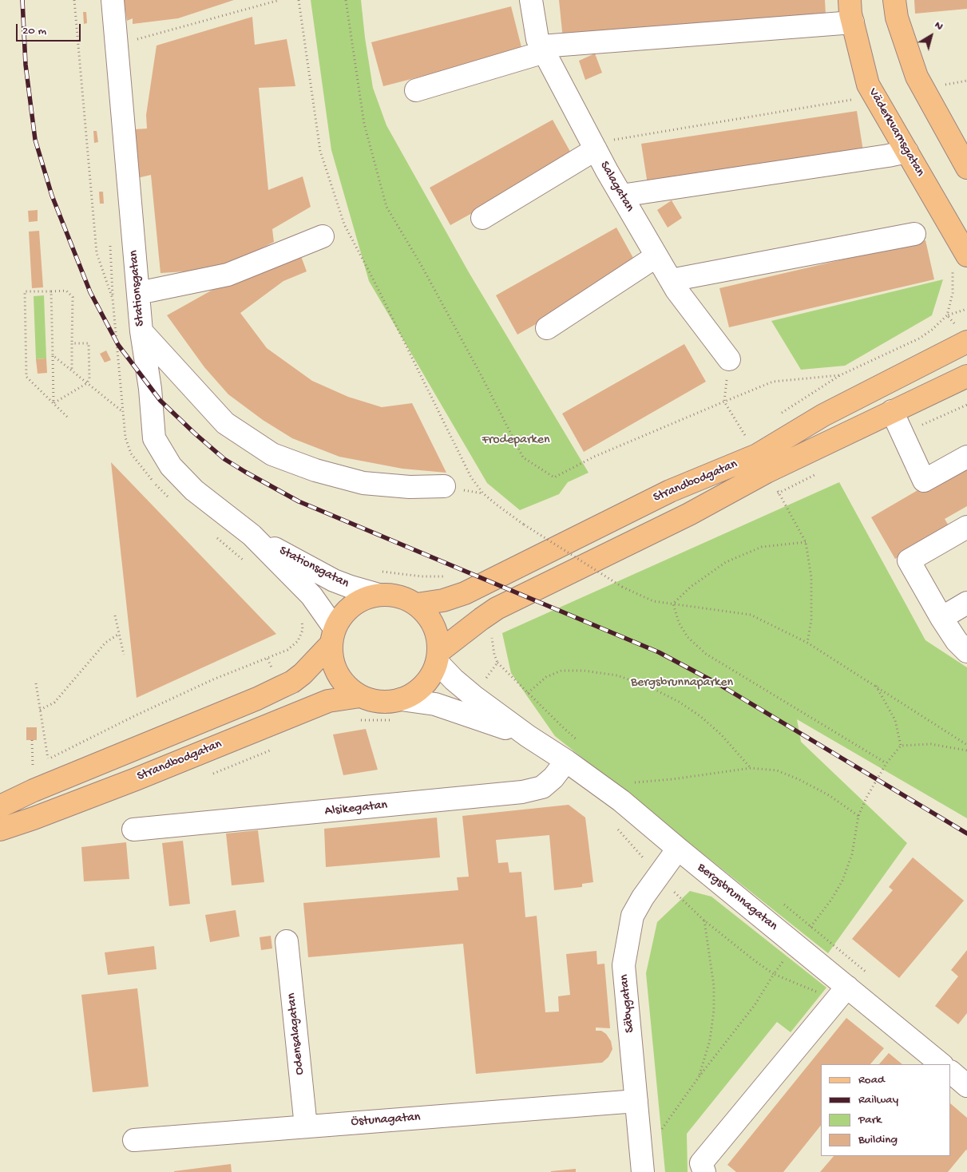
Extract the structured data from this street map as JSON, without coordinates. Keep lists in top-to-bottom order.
{
  "streets": {
    "main road": ["Väderkvarnsgatan", "Strandbodgatan"],
    "street": [
      "Salagatan",
      "Stationsgatan",
      "Alsikegatan",
      "Bergsbrunnagatan",
      "Säbygatan",
      "Odensalagatan",
      "Östunagatan"
    ]
  },
  "crossings": [
    ["Stationsgatan", "Strandbodgatan"],
    ["Stationsgatan", "Bergsbrunnagatan"],
    ["Strandbodgatan", "Bergsbrunnagatan"],
    ["Alsikegatan", "Bergsbrunnagatan"],
    ["Bergsbrunnagatan", "Säbygatan"],
    ["Säbygatan", "Östunagatan"],
    ["Odensalagatan", "Östunagatan"]
  ],
  "parks": ["Frodeparken", "Bergsbrunnaparken"],
  "legend": [
    "Road",
    "Railway",
    "Park",
    "Building"
  ],
  "scale_bar": "20 m",
  "north": "top right"
}
